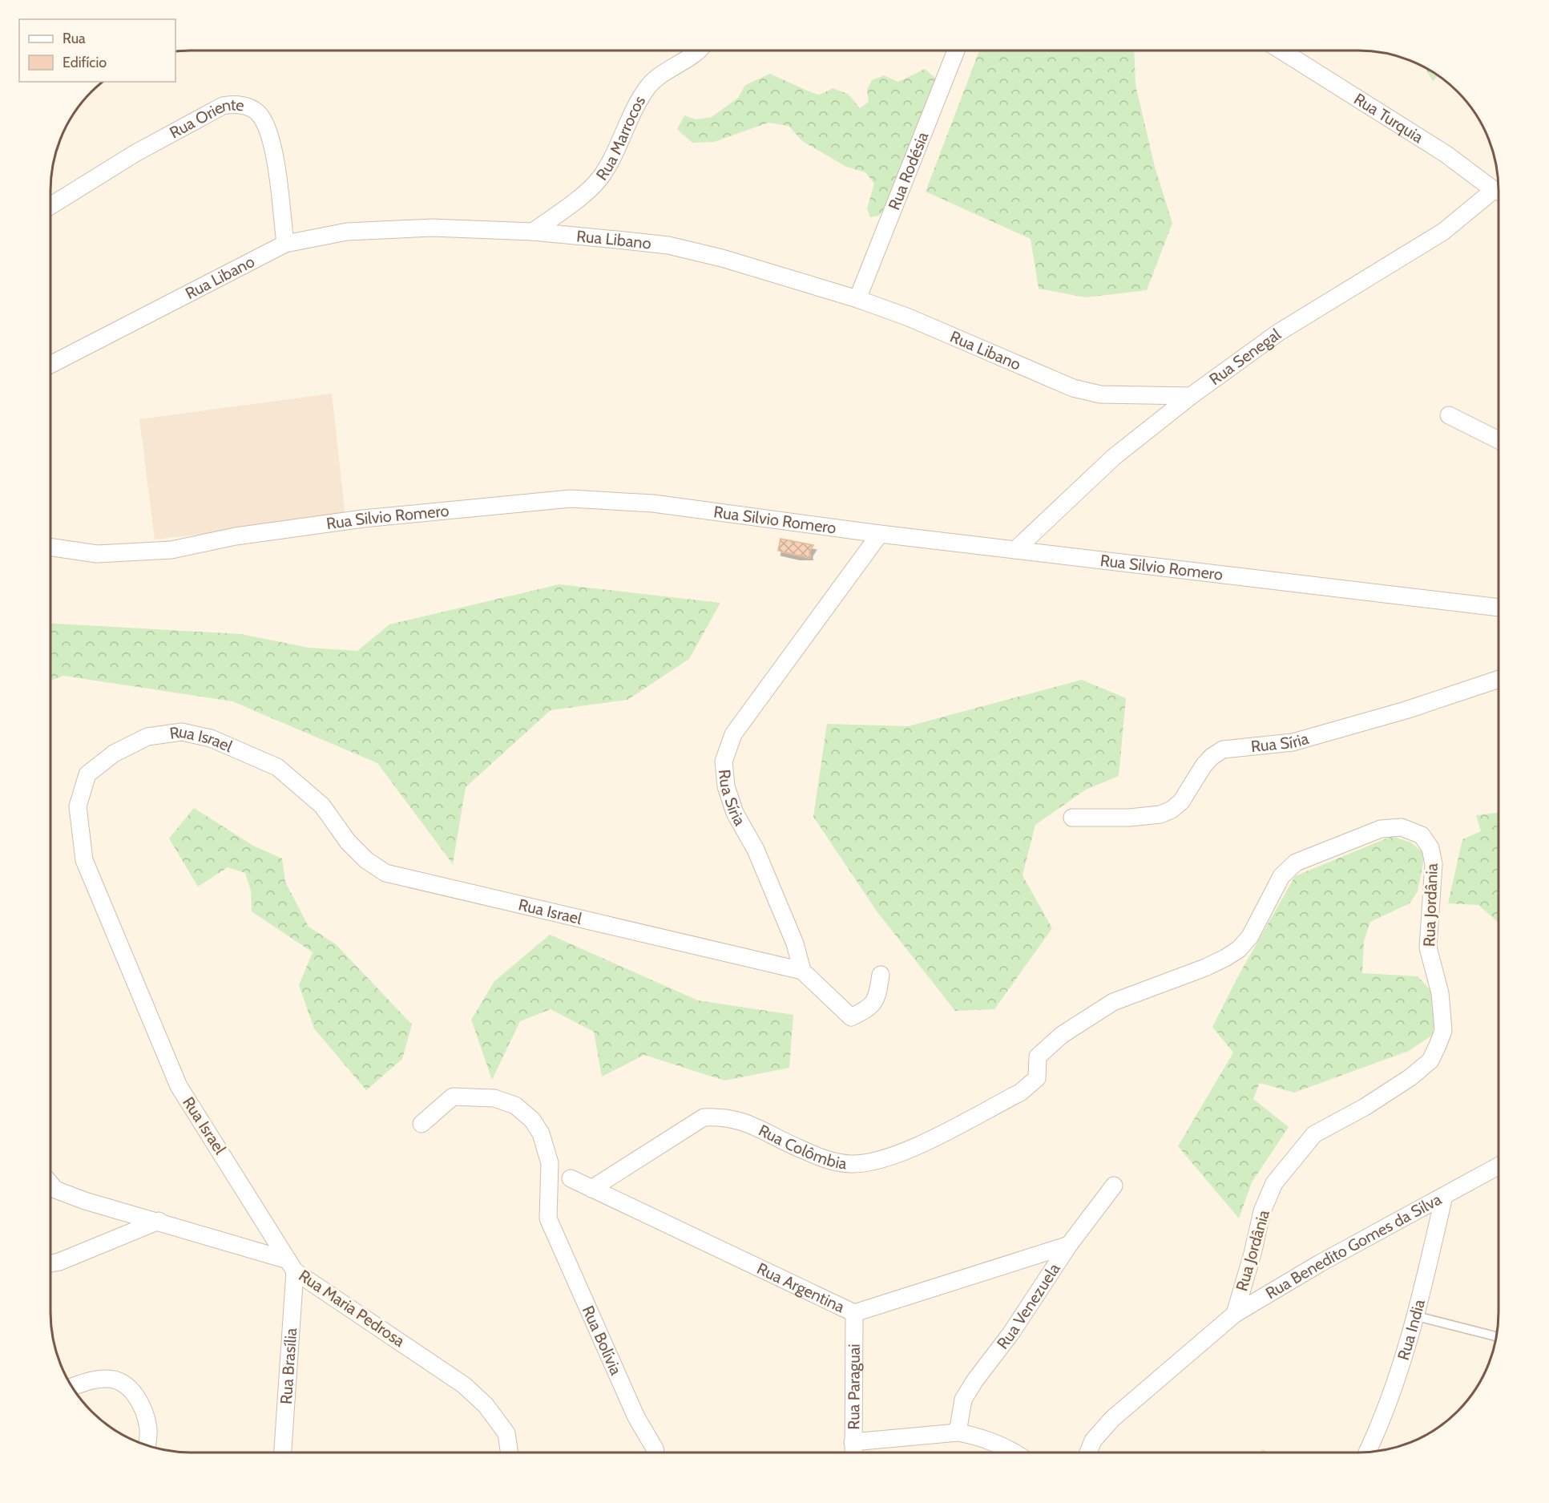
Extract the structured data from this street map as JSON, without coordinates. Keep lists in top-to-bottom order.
{
  "streets": {
    "street": [
      "Rua Turquia",
      "Rua Oriente",
      "Rua Marrocos",
      "Rua Rodésia",
      "Rua Libano",
      "Rua Senegal",
      "Rua Silvio Romero",
      "Rua Síria",
      "Rua Israel",
      "Rua Jordânia",
      "Rua Colômbia",
      "Rua Benedito Gomes da Silva",
      "Rua Argentina",
      "Rua Venezuela",
      "Rua Maria Pedrosa",
      "Rua India",
      "Rua Bolívia",
      "Rua Brasília",
      "Rua Paraguai"
    ]
  },
  "crossings": [
    ["Rua Oriente", "Rua Libano"],
    ["Rua Marrocos", "Rua Libano"],
    ["Rua Rodésia", "Rua Libano"],
    ["Rua Libano", "Rua Senegal"],
    ["Rua Senegal", "Rua Silvio Romero"],
    ["Rua Silvio Romero", "Rua Síria"],
    ["Rua Síria", "Rua Israel"],
    ["Rua Israel", "Rua Maria Pedrosa"],
    ["Rua Israel", "Rua Brasília"],
    ["Rua Jordânia", "Rua Colômbia"],
    ["Rua Jordânia", "Rua Benedito Gomes da Silva"],
    ["Rua Colômbia", "Rua Argentina"],
    ["Rua Benedito Gomes da Silva", "Rua India"],
    ["Rua Argentina", "Rua Venezuela"],
    ["Rua Argentina", "Rua Paraguai"],
    ["Rua Maria Pedrosa", "Rua Brasília"]
  ],
  "legend": ["Rua", "Edifício"]
}
